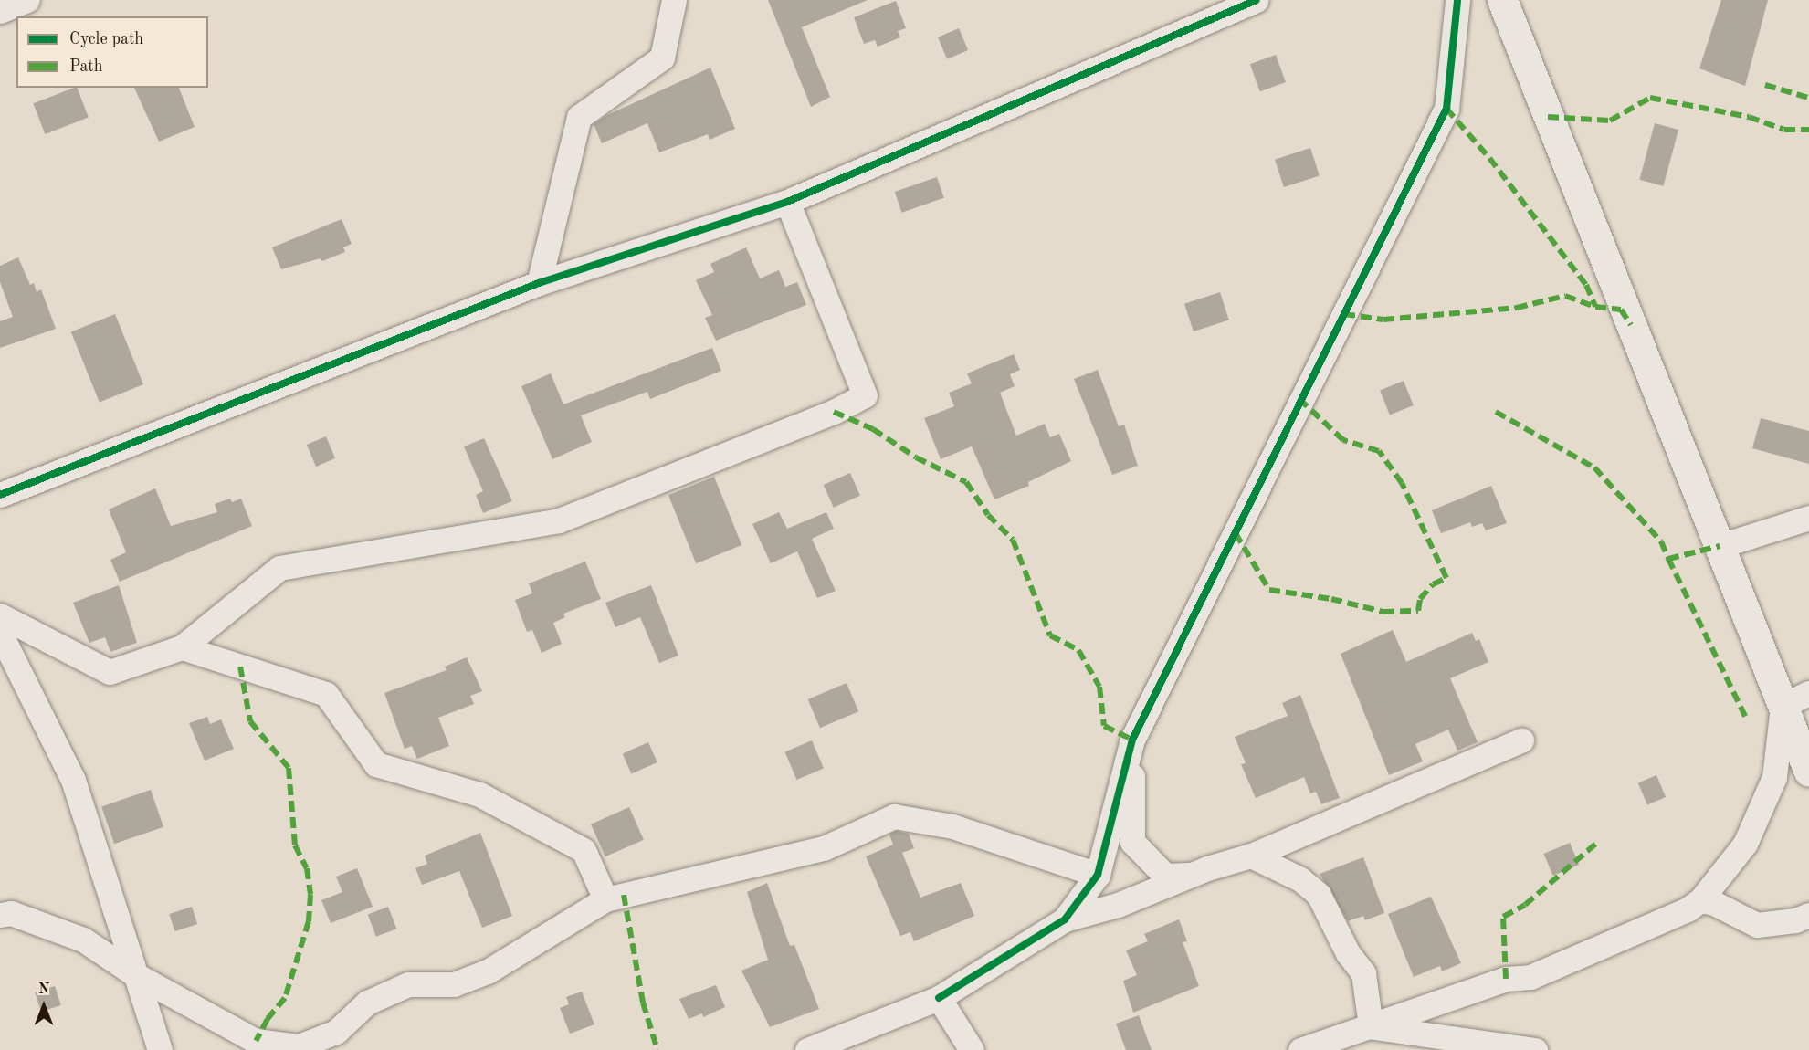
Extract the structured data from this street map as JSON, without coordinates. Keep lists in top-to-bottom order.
{
  "legend": ["Cycle path", "Path"],
  "north": "top"
}
